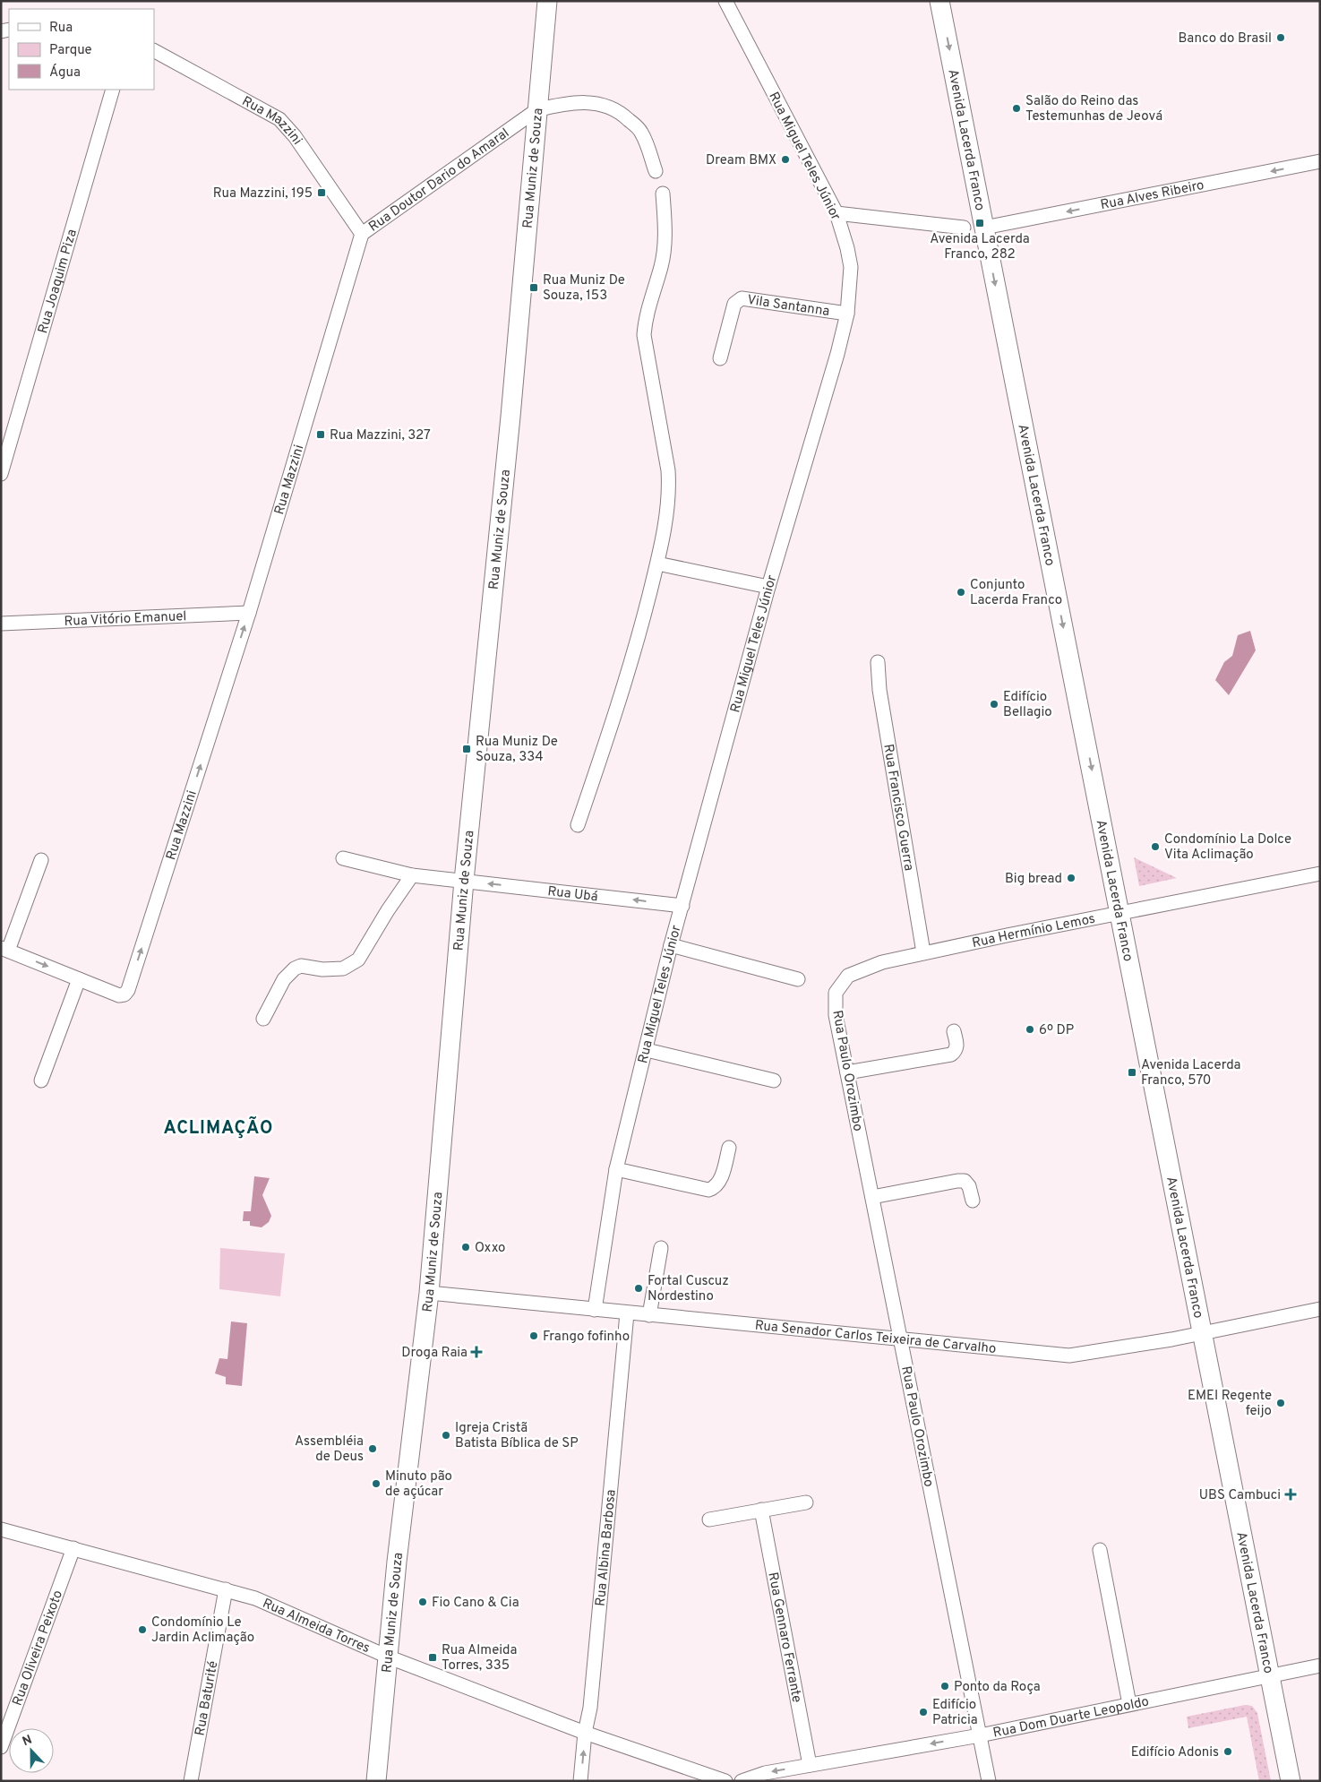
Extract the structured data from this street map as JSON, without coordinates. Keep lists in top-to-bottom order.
{
  "streets": {
    "street": [
      "Rua Mazzini",
      "Avenida Lacerda Franco",
      "Rua Miguel Teles Júnior",
      "Rua Muniz de Souza",
      "Rua Doutor Dario do Amaral",
      "Rua Alves Ribeiro",
      "Rua Joaquim Piza",
      "Vila Santanna",
      "Rua Vitório Emanuel",
      "Rua Francisco Guerra",
      "Rua Ubá",
      "Rua Hermínio Lemos",
      "Rua Paulo Orozimbo",
      "Rua Senador Carlos Teixeira de Carvalho",
      "Rua Albina Barbosa",
      "Rua Almeida Torres",
      "Rua Gennaro Ferrante",
      "Rua Oliveira Peixoto",
      "Rua Baturité",
      "Rua Dom Duarte Leopoldo"
    ]
  },
  "crossings": [
    ["Rua Mazzini", "Rua Doutor Dario do Amaral"],
    ["Rua Mazzini", "Rua Vitório Emanuel"],
    ["Avenida Lacerda Franco", "Rua Alves Ribeiro"],
    ["Avenida Lacerda Franco", "Rua Hermínio Lemos"],
    ["Avenida Lacerda Franco", "Rua Senador Carlos Teixeira de Carvalho"],
    ["Avenida Lacerda Franco", "Rua Dom Duarte Leopoldo"],
    ["Rua Miguel Teles Júnior", "Vila Santanna"],
    ["Rua Miguel Teles Júnior", "Rua Ubá"],
    ["Rua Miguel Teles Júnior", "Rua Senador Carlos Teixeira de Carvalho"],
    ["Rua Muniz de Souza", "Rua Doutor Dario do Amaral"],
    ["Rua Muniz de Souza", "Rua Ubá"],
    ["Rua Muniz de Souza", "Rua Senador Carlos Teixeira de Carvalho"],
    ["Rua Muniz de Souza", "Rua Almeida Torres"],
    ["Rua Francisco Guerra", "Rua Hermínio Lemos"],
    ["Rua Hermínio Lemos", "Rua Paulo Orozimbo"],
    ["Rua Paulo Orozimbo", "Rua Senador Carlos Teixeira de Carvalho"],
    ["Rua Paulo Orozimbo", "Rua Dom Duarte Leopoldo"],
    ["Rua Senador Carlos Teixeira de Carvalho", "Rua Albina Barbosa"],
    ["Rua Albina Barbosa", "Rua Almeida Torres"],
    ["Rua Almeida Torres", "Rua Oliveira Peixoto"],
    ["Rua Almeida Torres", "Rua Baturité"],
    ["Rua Gennaro Ferrante", "Rua Dom Duarte Leopoldo"]
  ],
  "one_way": [
    "Rua Mazzini",
    "Avenida Lacerda Franco",
    "Rua Alves Ribeiro",
    "Rua Ubá",
    "Rua Dom Duarte Leopoldo"
  ],
  "districts": ["ACLIMAÇÃO"],
  "places": {
    "other": [
      "Banco do Brasil",
      "Salão do Reino das Testemunhas de Jeová",
      "Dream BMX",
      "Conjunto Lacerda Franco",
      "Edifício Bellagio",
      "Condomínio La Dolce Vita Aclimação",
      "Big bread",
      "6º DP",
      "Oxxo",
      "Fortal Cuscuz Nordestino",
      "Frango fofinho",
      "EMEI Regente feijo",
      "Igreja Cristã Batista Bíblica de SP",
      "Assembléia de Deus",
      "Minuto pão de açúcar",
      "Fio Cano & Cia",
      "Condomínio Le Jardin Aclimação",
      "Ponto da Roça",
      "Edifício Patricia",
      "Edifício Adonis"
    ],
    "transit": [
      "Rua Mazzini, 195",
      "Avenida Lacerda Franco, 282",
      "Rua Muniz De Souza, 153",
      "Rua Mazzini, 327",
      "Rua Muniz De Souza, 334",
      "Avenida Lacerda Franco, 570",
      "Rua Almeida Torres, 335"
    ],
    "health": ["Droga Raia", "UBS Cambuci"]
  },
  "legend": ["Rua", "Parque", "Água"],
  "north": "top"
}
